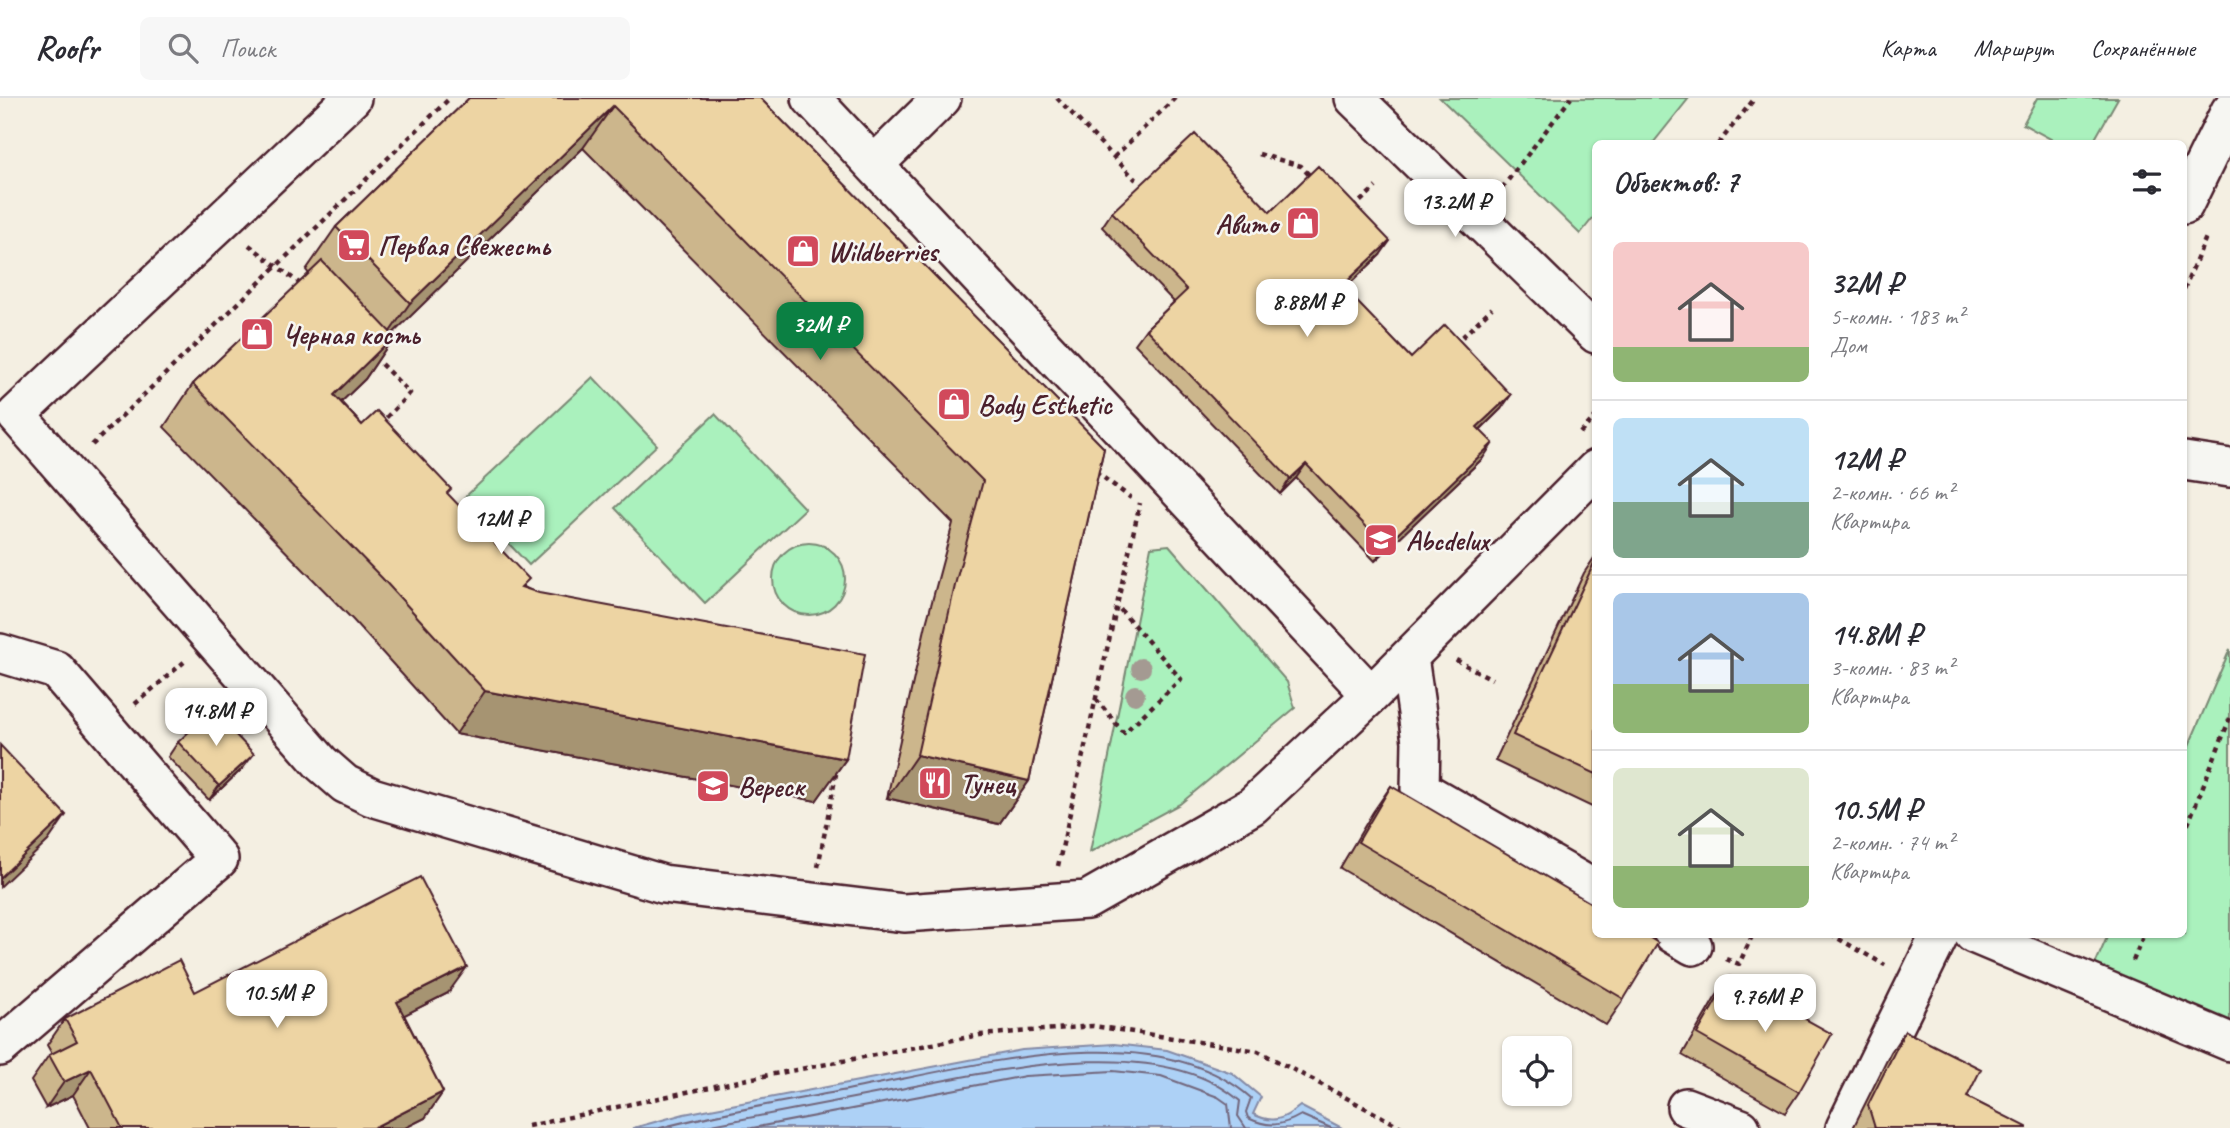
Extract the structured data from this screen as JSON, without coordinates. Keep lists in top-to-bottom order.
{
  "places": {
    "shop": [
      "Авито",
      "Wildberries",
      "Черная кость",
      "Body Esthetic"
    ],
    "supermarket": ["Первая Свежесть"],
    "school or university": ["Abcdelux", "Вереcк"],
    "restaurant": ["Тунец"]
  },
  "page": {
    "header": "Roofr",
    "search": "Поиск",
    "nav": ["Карта", "Маршрут", "Сохранённые"],
    "heading": "Объектов: 7",
    "price": [
      "13.2M ₽",
      "8.88M ₽",
      "32M ₽",
      "12M ₽",
      "14.8M ₽",
      "10.5M ₽",
      "9.76M ₽"
    ],
    "list": [
      {
        "name": "32M ₽",
        "note": "5-комн. · 183 m² · Дом"
      },
      {
        "name": "12M ₽",
        "note": "2-комн. · 66 m² · Квартира"
      },
      {
        "name": "14.8M ₽",
        "note": "3-комн. · 83 m² · Квартира"
      },
      {
        "name": "10.5M ₽",
        "note": "2-комн. · 74 m² · Квартира"
      }
    ]
  }
}
